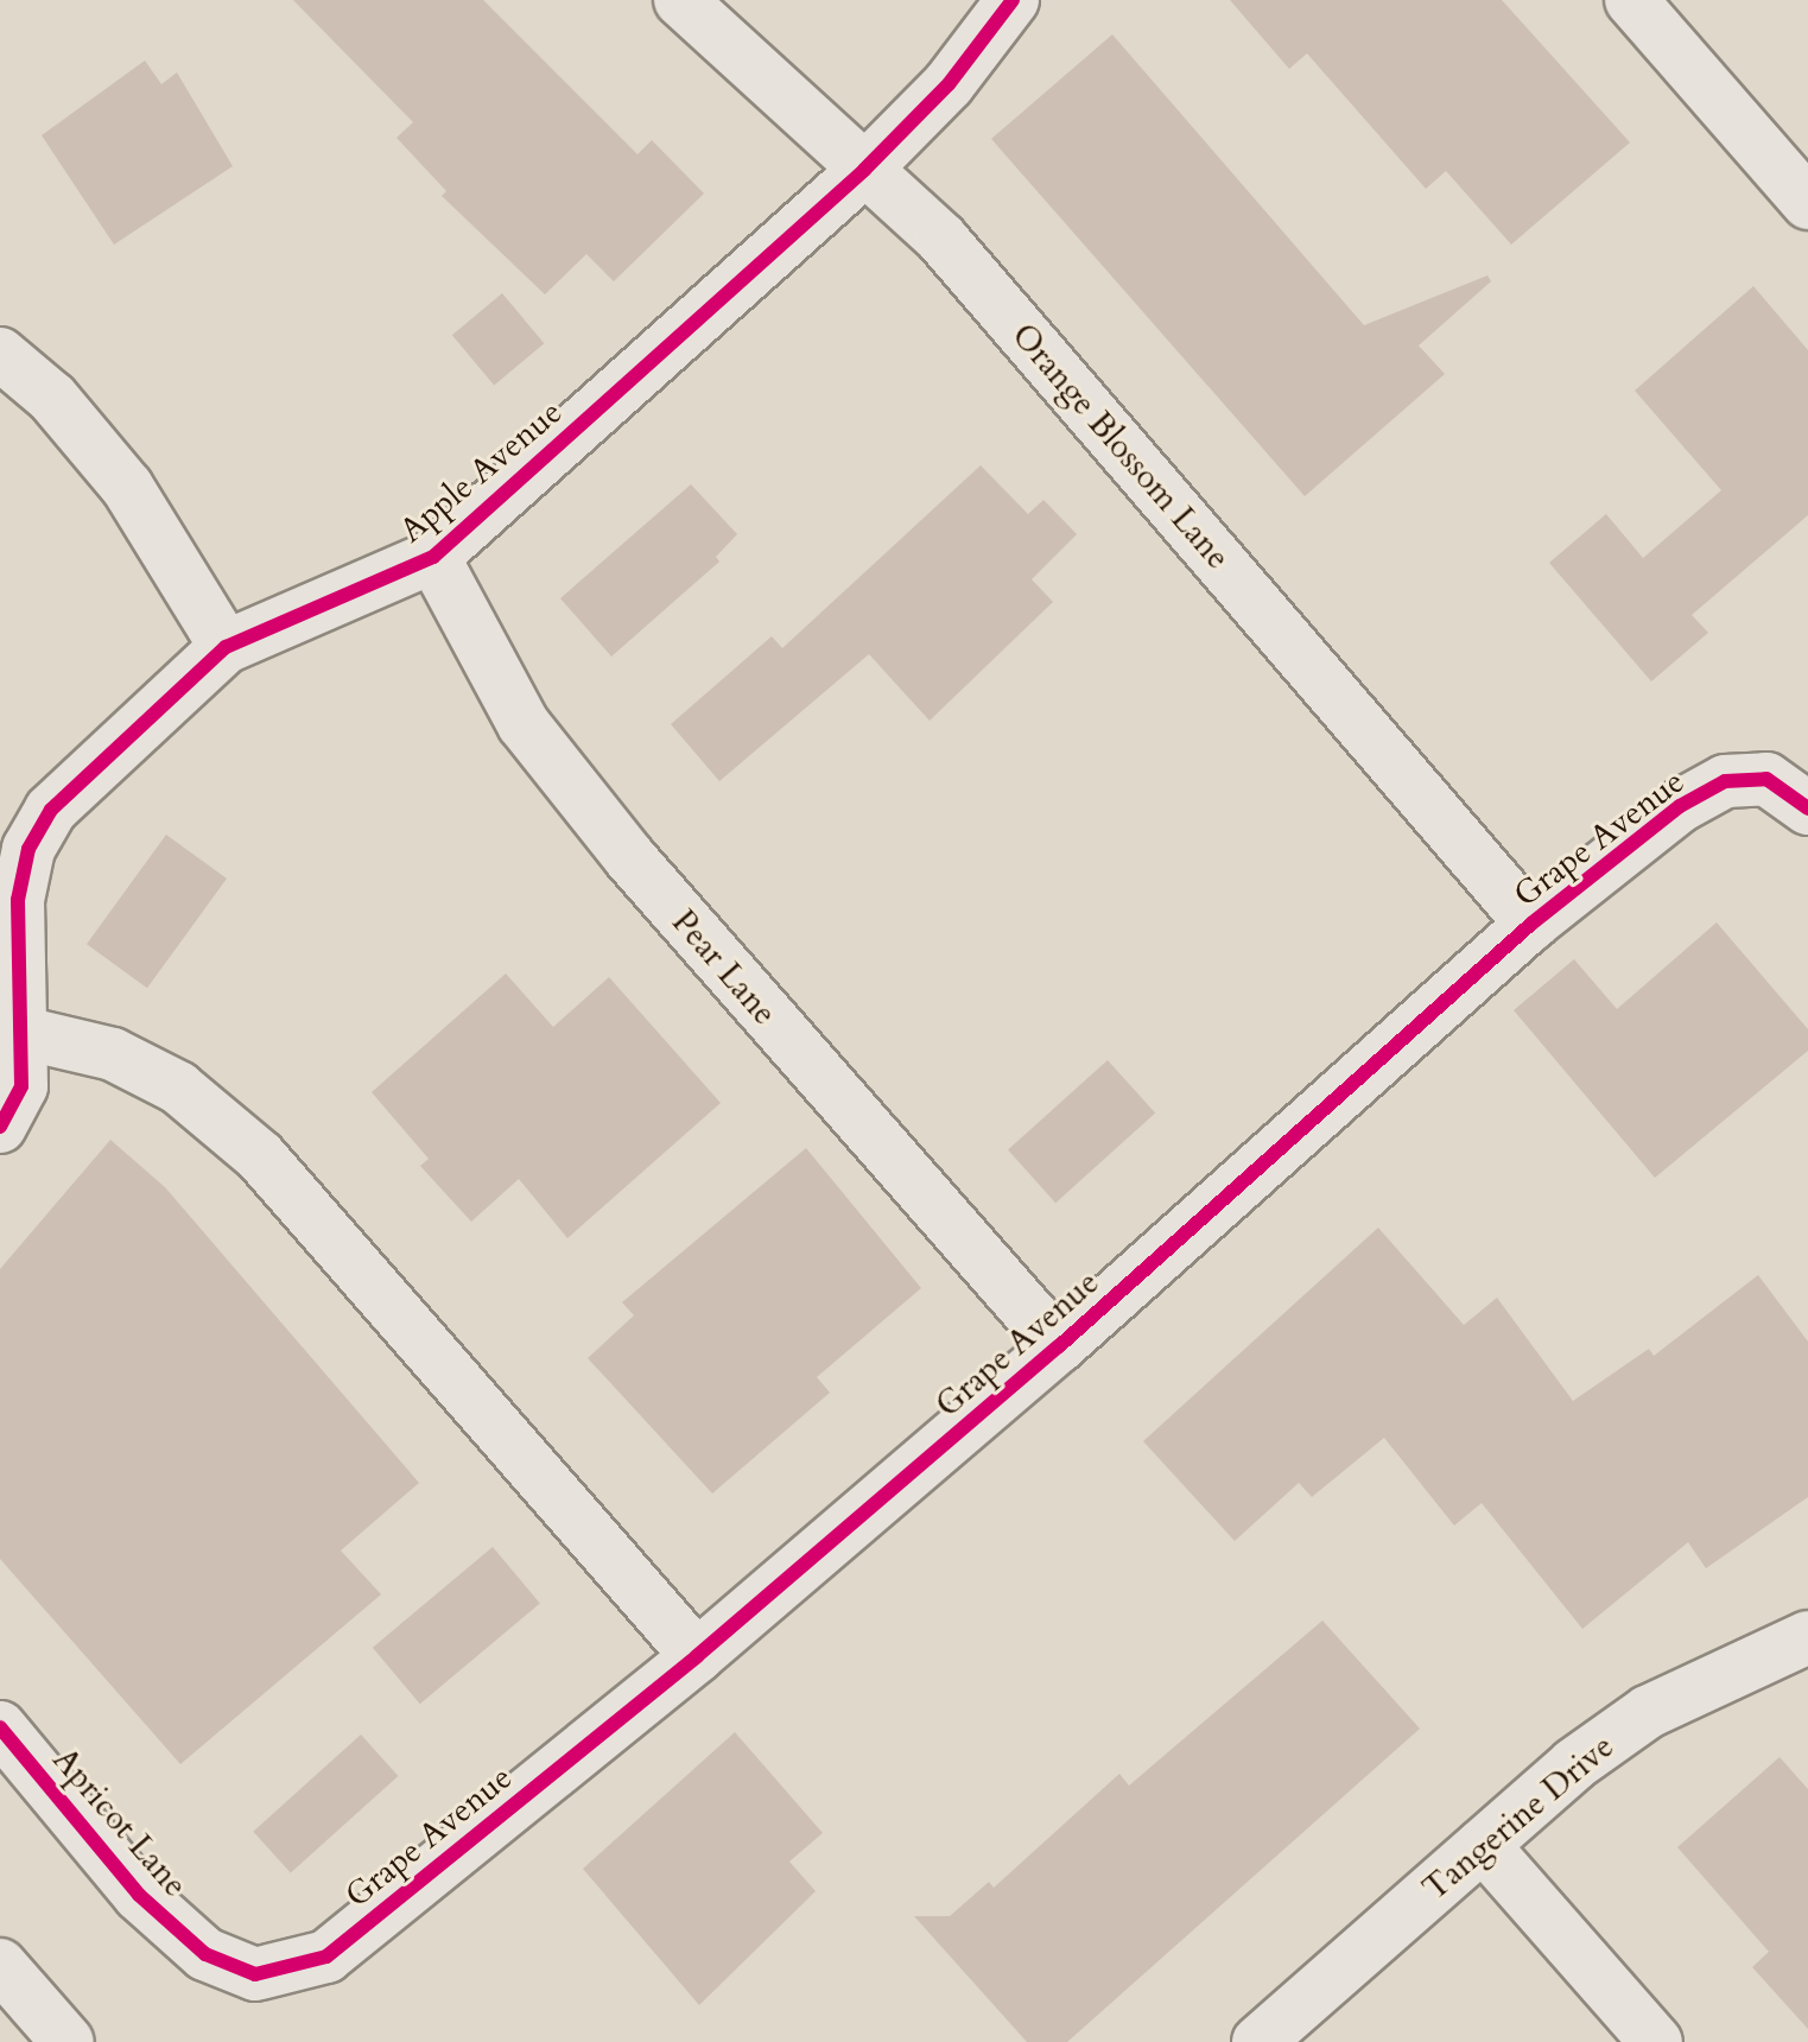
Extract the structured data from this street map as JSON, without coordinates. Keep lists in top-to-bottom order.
{
  "streets": {
    "street": [
      "Orange Blossom Lane",
      "Apple Avenue",
      "Grape Avenue",
      "Pear Lane",
      "Tangerine Drive",
      "Apricot Lane"
    ]
  },
  "crossings": [
    ["Orange Blossom Lane", "Apple Avenue"],
    ["Orange Blossom Lane", "Grape Avenue"],
    ["Apple Avenue", "Pear Lane"],
    ["Grape Avenue", "Pear Lane"],
    ["Grape Avenue", "Apricot Lane"]
  ]
}
